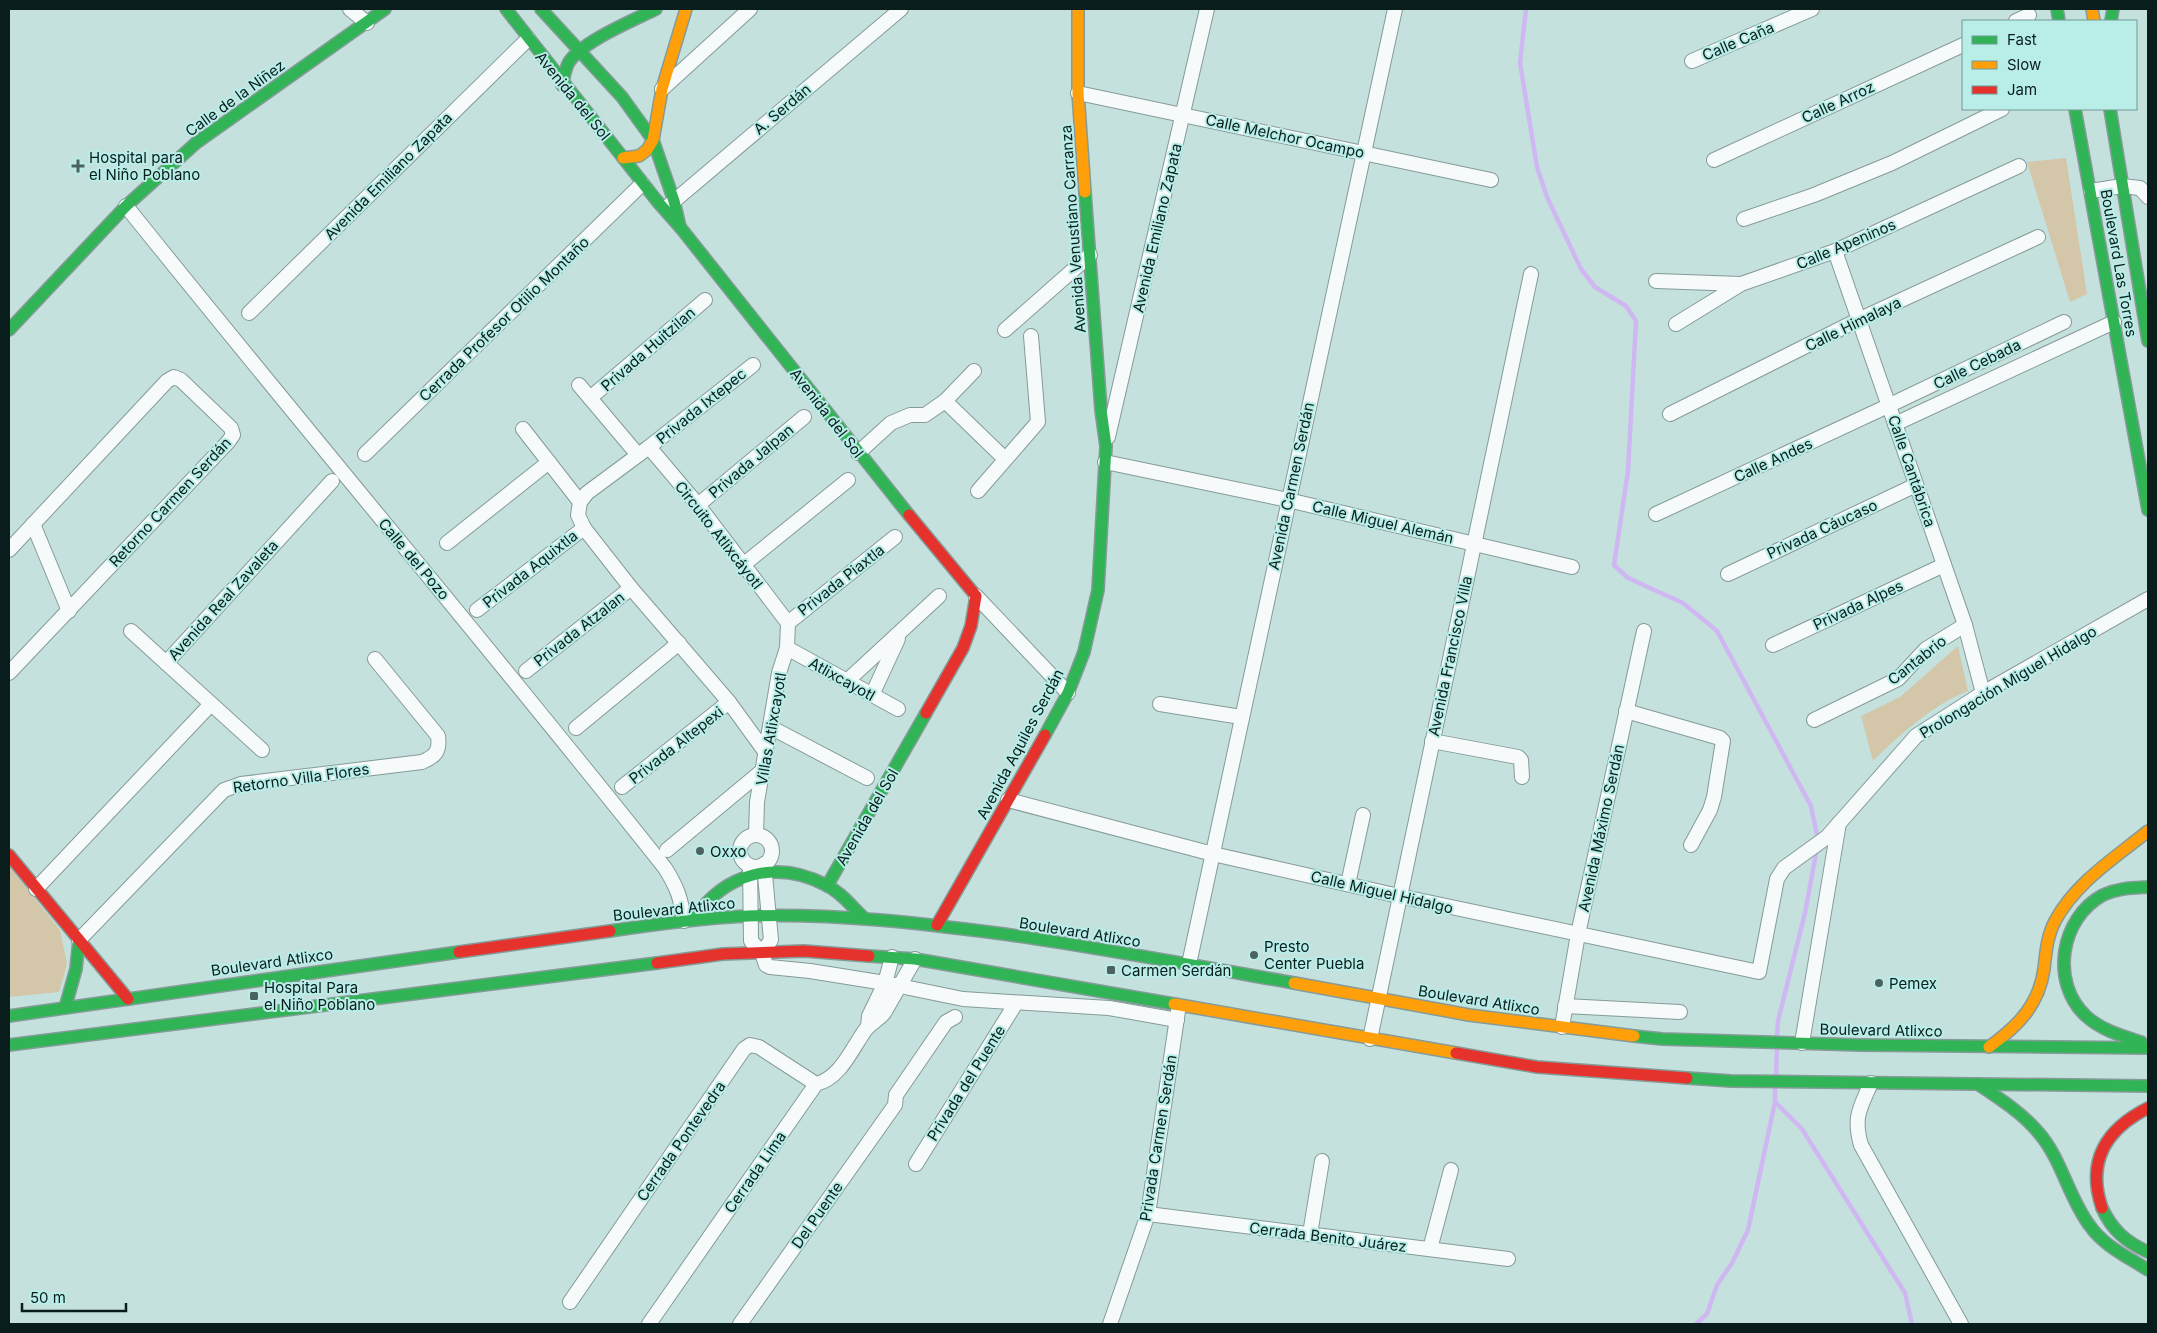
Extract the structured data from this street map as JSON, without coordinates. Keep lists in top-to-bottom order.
{
  "streets": {
    "main road": [
      "Avenida del Sol",
      "Calle de la Niñez",
      "Avenida Venustiano Carranza",
      "Boulevard Las Torres",
      "Avenida Aquiles Serdán",
      "Boulevard Atlixco"
    ],
    "street": [
      "Calle Caña",
      "Calle Arroz",
      "A. Serdán",
      "Calle Melchor Ocampo",
      "Avenida Emiliano Zapata",
      "Calle Apeninos",
      "Cerrada Profesor Otilio Montaño",
      "Calle Himalaya",
      "Privada Huitzilan",
      "Calle Cebada",
      "Privada Ixtepec",
      "Calle Andes",
      "Privada Jalpan",
      "Calle Cantábrica",
      "Avenida Carmen Serdán",
      "Retorno Carmen Serdán",
      "Calle Miguel Alemán",
      "Privada Cáucaso",
      "Circuito Atlixcáyotl",
      "Calle del Pozo",
      "Privada Aquixtla",
      "Privada Piaxtla",
      "Avenida Real Zavaleta",
      "Privada Alpes",
      "Privada Atzalan",
      "Avenida Francisco Villa",
      "Cantabrio",
      "Atlixcayotl",
      "Prolongación Miguel Hidalgo",
      "Villas Atlixcayotl",
      "Privada Altepexi",
      "Retorno Villa Flores",
      "Avenida Máximo Serdán",
      "Calle Miguel Hidalgo",
      "Privada del Puente",
      "Privada Carmen Serdán",
      "Cerrada Pontevedra",
      "Cerrada Lima",
      "Del Puente",
      "Cerrada Benito Juárez"
    ]
  },
  "crossings": [
    ["Avenida del Sol", "A. Serdán"],
    ["Avenida del Sol", "Avenida Emiliano Zapata"],
    ["Avenida del Sol", "Cerrada Profesor Otilio Montaño"],
    ["Avenida del Sol", "Avenida Aquiles Serdán"],
    ["Calle de la Niñez", "Calle del Pozo"],
    ["Calle Melchor Ocampo", "Avenida Emiliano Zapata"],
    ["Calle Melchor Ocampo", "Avenida Venustiano Carranza"],
    ["Calle Melchor Ocampo", "Avenida Carmen Serdán"],
    ["Avenida Emiliano Zapata", "Avenida Venustiano Carranza"],
    ["Avenida Emiliano Zapata", "Avenida Aquiles Serdán"],
    ["Avenida Venustiano Carranza", "Avenida Aquiles Serdán"],
    ["Calle Apeninos", "Calle Cantábrica"],
    ["Calle Himalaya", "Calle Cantábrica"],
    ["Privada Huitzilan", "Circuito Atlixcáyotl"],
    ["Calle Cebada", "Calle Andes"],
    ["Calle Cebada", "Calle Cantábrica"],
    ["Privada Ixtepec", "Circuito Atlixcáyotl"],
    ["Calle Andes", "Calle Cantábrica"],
    ["Privada Jalpan", "Circuito Atlixcáyotl"],
    ["Calle Cantábrica", "Privada Cáucaso"],
    ["Calle Cantábrica", "Privada Alpes"],
    ["Calle Cantábrica", "Cantabrio"],
    ["Calle Cantábrica", "Prolongación Miguel Hidalgo"],
    ["Avenida Carmen Serdán", "Calle Miguel Alemán"],
    ["Avenida Carmen Serdán", "Calle Miguel Hidalgo"],
    ["Avenida Carmen Serdán", "Boulevard Atlixco"],
    ["Calle Miguel Alemán", "Avenida Francisco Villa"],
    ["Calle Miguel Alemán", "Avenida Aquiles Serdán"],
    ["Circuito Atlixcáyotl", "Privada Piaxtla"],
    ["Circuito Atlixcáyotl", "Villas Atlixcayotl"],
    ["Calle del Pozo", "Boulevard Atlixco"],
    ["Privada Piaxtla", "Villas Atlixcayotl"],
    ["Avenida Francisco Villa", "Calle Miguel Hidalgo"],
    ["Avenida Francisco Villa", "Boulevard Atlixco"],
    ["Atlixcayotl", "Villas Atlixcayotl"],
    ["Prolongación Miguel Hidalgo", "Calle Miguel Hidalgo"],
    ["Avenida Aquiles Serdán", "Calle Miguel Hidalgo"],
    ["Avenida Aquiles Serdán", "Boulevard Atlixco"],
    ["Avenida Máximo Serdán", "Calle Miguel Hidalgo"],
    ["Avenida Máximo Serdán", "Boulevard Atlixco"],
    ["Privada Carmen Serdán", "Cerrada Benito Juárez"],
    ["Cerrada Pontevedra", "Cerrada Lima"]
  ],
  "places": {
    "health": ["Hospital para el Niño Poblano"],
    "other": ["Oxxo", "Presto Center Puebla", "Pemex"],
    "transit": ["Carmen Serdán", "Hospital Para el Niño Poblano"]
  },
  "legend": ["Fast", "Slow", "Jam"],
  "scale_bar": "50 m"
}
